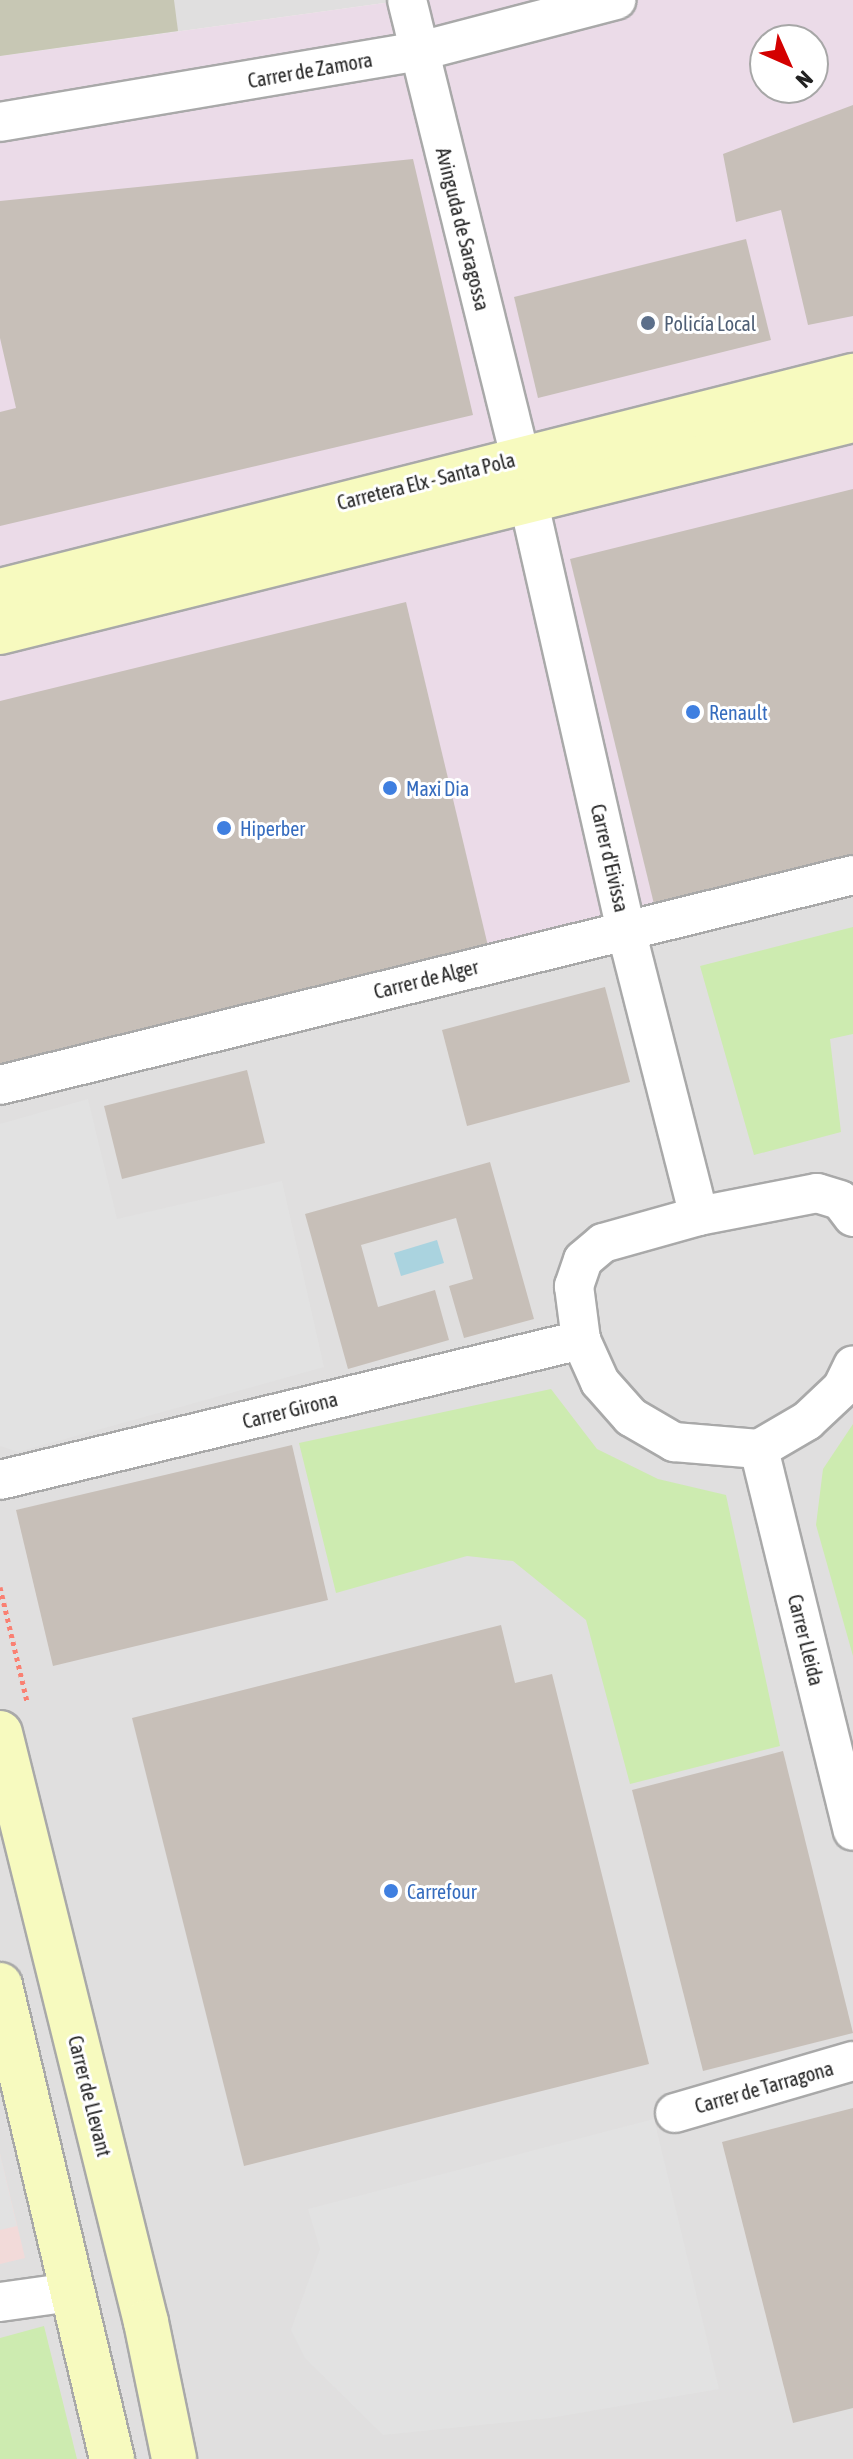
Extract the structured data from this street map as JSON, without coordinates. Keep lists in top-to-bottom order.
{
  "streets": {
    "main road": ["Carretera Elx - Santa Pola", "Carrer de Llevant"],
    "street": [
      "Carrer de Zamora",
      "Avinguda de Saragossa",
      "Carrer d'Eivissa",
      "Carrer de Alger",
      "Carrer Girona",
      "Carrer Lleida",
      "Carrer de Tarragona"
    ]
  },
  "crossings": [
    ["Carrer de Zamora", "Avinguda de Saragossa"],
    ["Avinguda de Saragossa", "Carretera Elx - Santa Pola"],
    ["Carrer d'Eivissa", "Carrer de Alger"]
  ],
  "places": [
    "Policía Local",
    "Renault",
    "Maxi Dia",
    "Hiperber",
    "Carrefour"
  ],
  "north": "bottom right"
}
